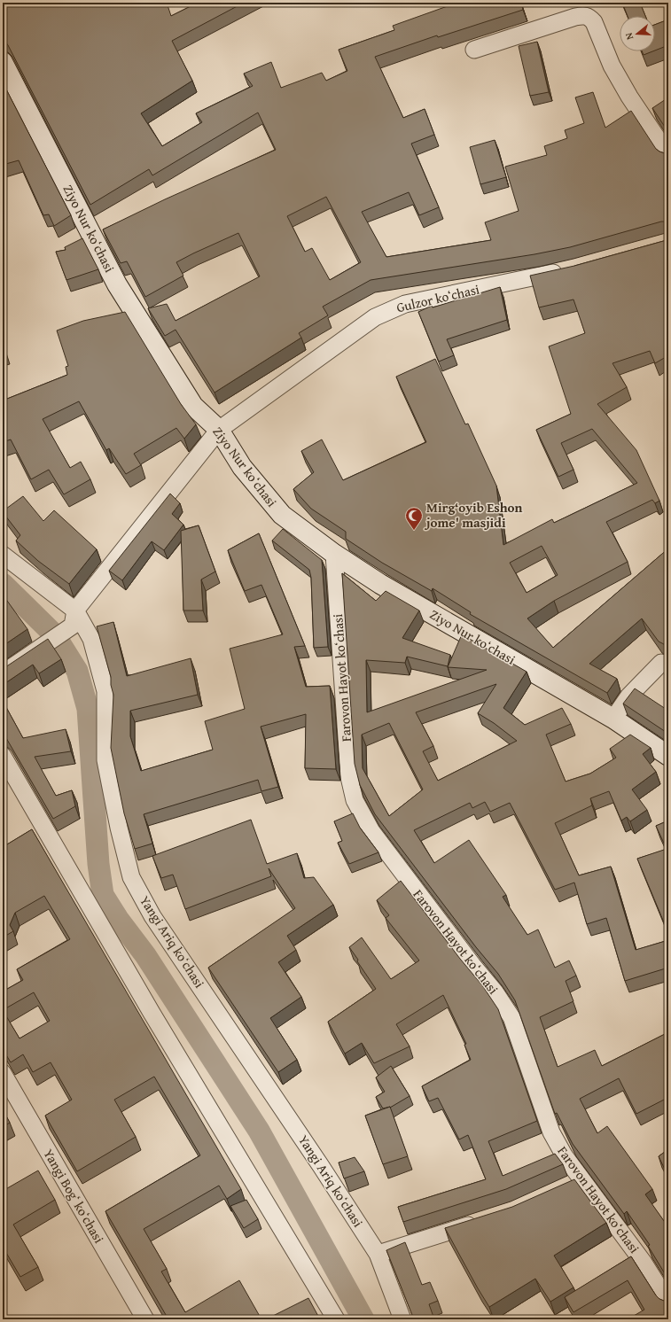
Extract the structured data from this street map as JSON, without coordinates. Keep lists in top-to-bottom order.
{
  "streets": {
    "street": [
      "Ziyo Nur koʻchasi",
      "Gulzor koʻchasi",
      "Farovon Hayot koʻchasi",
      "Yangi Ariq koʻchasi",
      "Yangi Bogʻ koʻchasi"
    ]
  },
  "crossings": [
    ["Ziyo Nur koʻchasi", "Gulzor koʻchasi"],
    ["Ziyo Nur koʻchasi", "Farovon Hayot koʻchasi"],
    ["Gulzor koʻchasi", "Yangi Ariq koʻchasi"]
  ],
  "places": {
    "mosque": ["Mirg‘oyib Eshon jome' masjidi"]
  },
  "north": "left"
}
